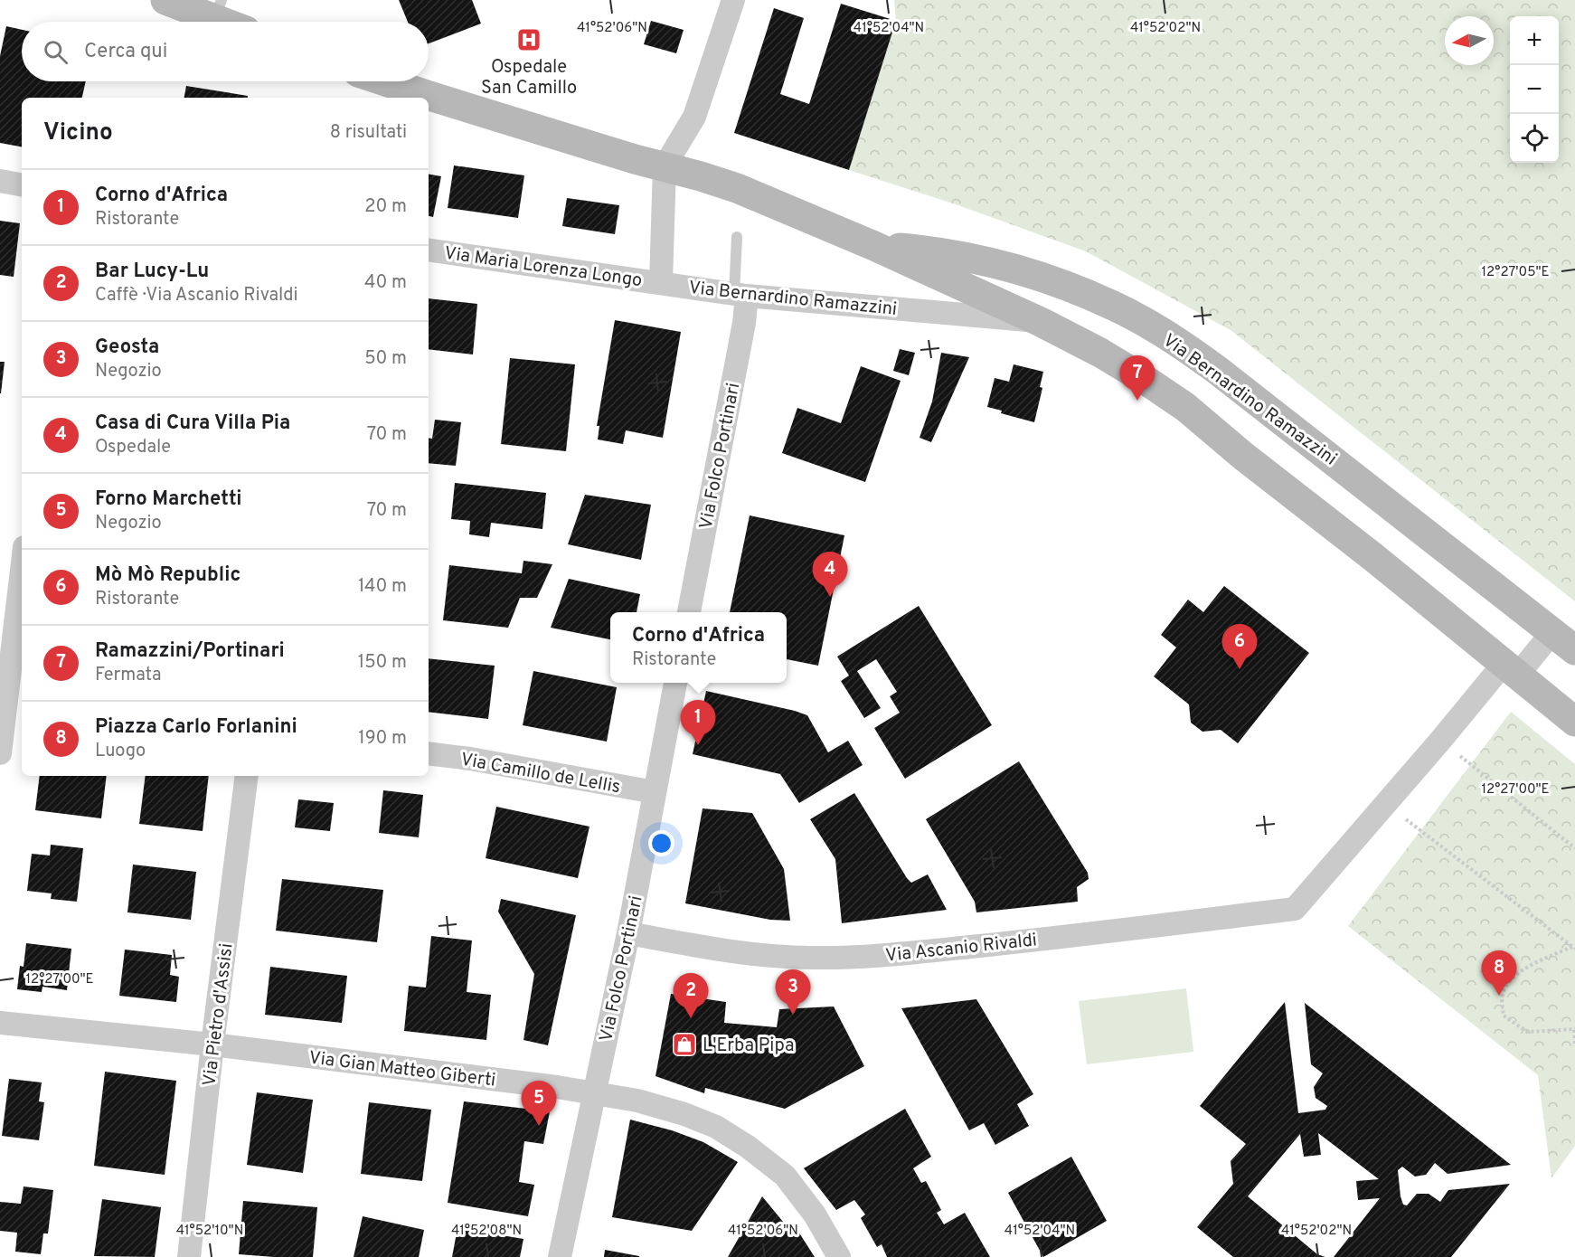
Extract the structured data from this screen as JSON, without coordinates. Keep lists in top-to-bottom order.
{
  "streets": {
    "street": [
      "Via Maria Lorenza Longo",
      "Via Bernardino Ramazzini",
      "Via Folco Portinari",
      "Via Camillo de Lellis",
      "Via Ascanio Rivaldi",
      "Via Pietro d'Assisi",
      "Via Gian Matteo Giberti"
    ]
  },
  "crossings": [
    ["Via Maria Lorenza Longo", "Via Bernardino Ramazzini"],
    ["Via Bernardino Ramazzini", "Via Folco Portinari"],
    ["Via Folco Portinari", "Via Camillo de Lellis"],
    ["Via Folco Portinari", "Via Ascanio Rivaldi"],
    ["Via Folco Portinari", "Via Gian Matteo Giberti"],
    ["Via Pietro d'Assisi", "Via Gian Matteo Giberti"]
  ],
  "places": {
    "hospital": ["Ospedale San Camillo"],
    "shop": ["L'Erba Pipa"]
  },
  "north": "left",
  "page": {
    "map_buttons": ["+", "−"],
    "search": "Cerca qui",
    "heading": ["Vicino", "8 risultati"],
    "list": [
      {
        "mark": "1",
        "name": "Corno d'Africa",
        "note": "Ristorante",
        "value": "20 m"
      },
      {
        "mark": "2",
        "name": "Bar Lucy-Lu",
        "note": "Caffè · Via Ascanio Rivaldi",
        "value": "40 m"
      },
      {
        "mark": "3",
        "name": "Geosta",
        "note": "Negozio",
        "value": "50 m"
      },
      {
        "mark": "4",
        "name": "Casa di Cura Villa Pia",
        "note": "Ospedale",
        "value": "70 m"
      },
      {
        "mark": "5",
        "name": "Forno Marchetti",
        "note": "Negozio",
        "value": "70 m"
      },
      {
        "mark": "6",
        "name": "Mò Mò Republic",
        "note": "Ristorante",
        "value": "140 m"
      },
      {
        "mark": "7",
        "name": "Ramazzini/Portinari",
        "note": "Fermata",
        "value": "150 m"
      },
      {
        "mark": "8",
        "name": "Piazza Carlo Forlanini",
        "note": "Luogo",
        "value": "190 m"
      }
    ],
    "pins": [
      "7",
      "4",
      "6",
      "1",
      "8",
      "3",
      "2",
      "5"
    ],
    "popup": ["Corno d'Africa", "Ristorante"]
  },
  "coordinates": [
    "41°52'06\"N",
    "41°52'04\"N",
    "41°52'02\"N",
    "12°27'05\"E",
    "12°27'00\"E",
    "41°52'10\"N",
    "41°52'08\"N"
  ]
}
